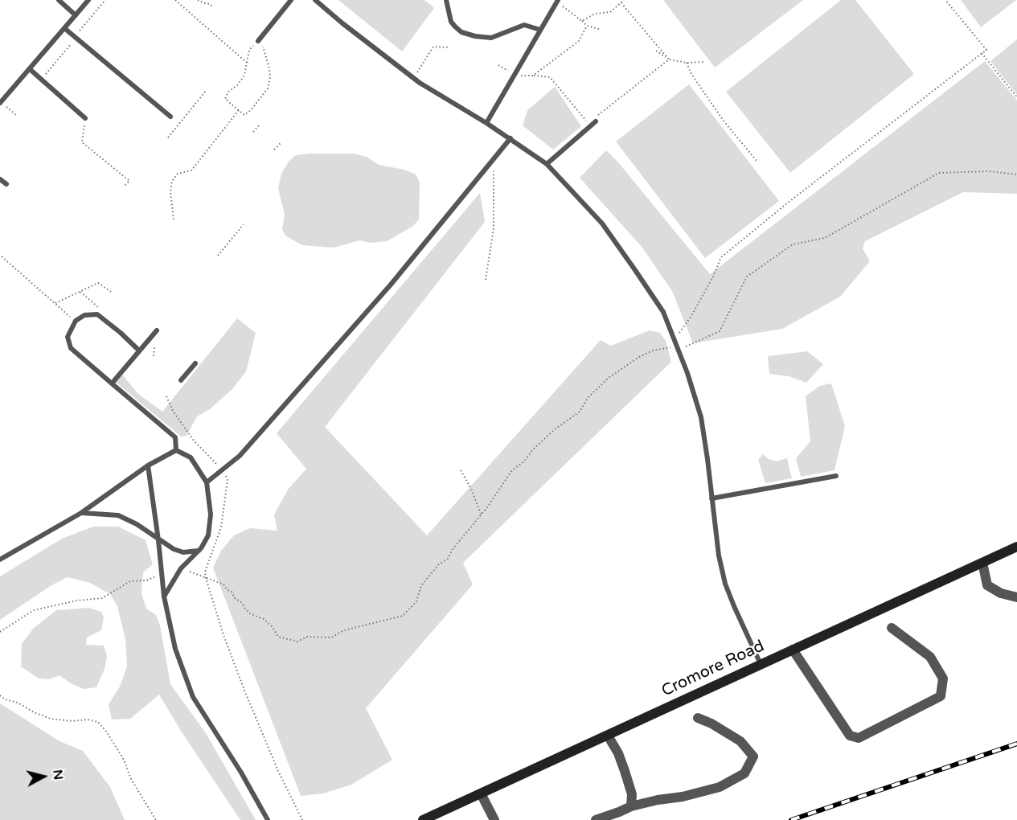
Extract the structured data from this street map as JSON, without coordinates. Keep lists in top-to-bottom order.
{
  "streets": {
    "main road": ["Cromore Road"]
  },
  "north": "right"
}
